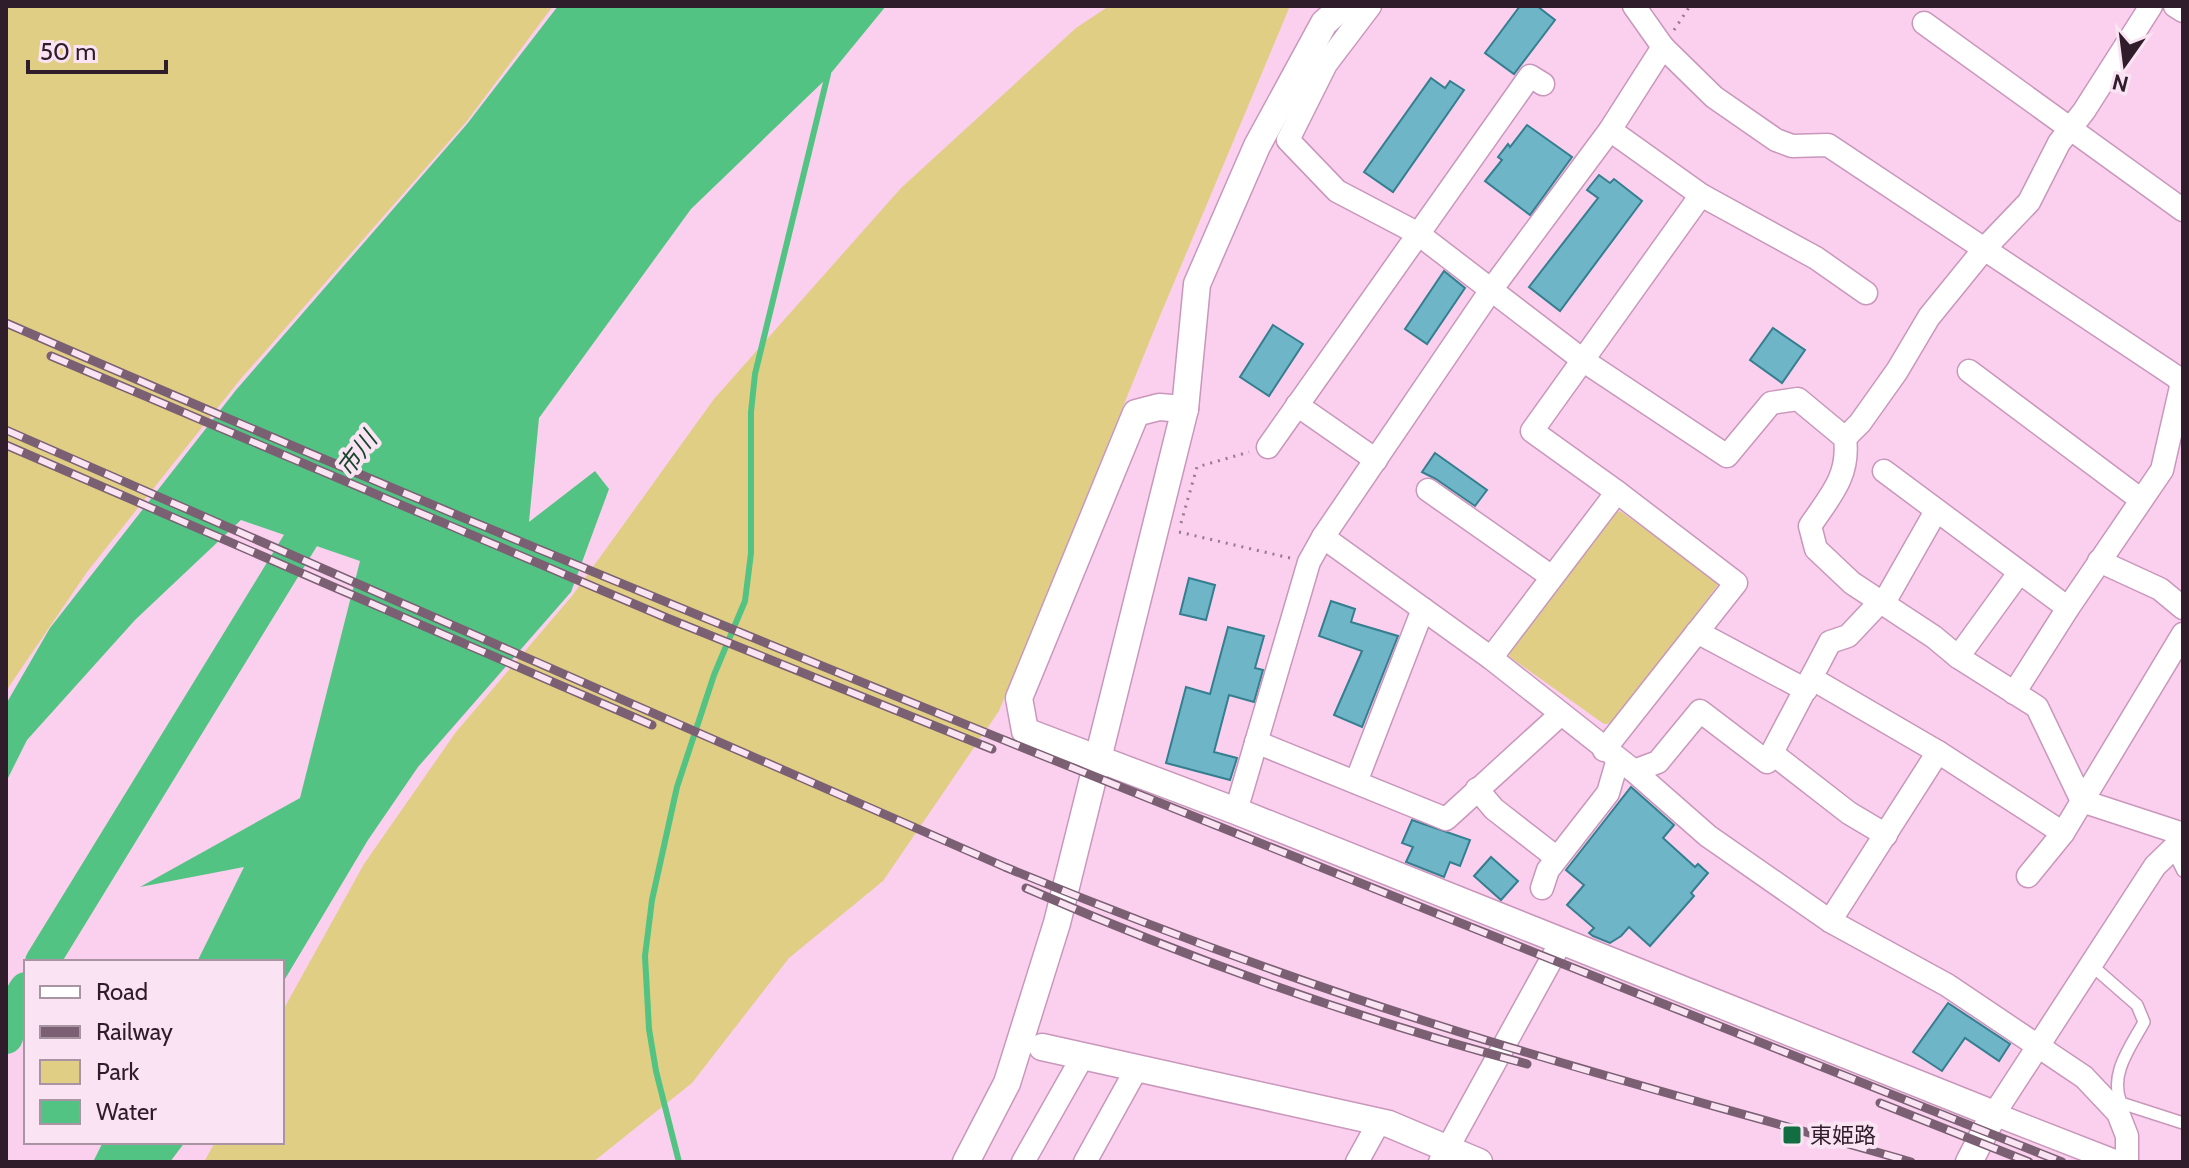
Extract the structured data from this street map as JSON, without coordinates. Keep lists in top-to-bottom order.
{
  "water": ["市川"],
  "places": {
    "transit": ["東姫路"]
  },
  "legend": [
    "Road",
    "Railway",
    "Park",
    "Water"
  ],
  "scale_bar": "50 m",
  "north": "bottom"
}
